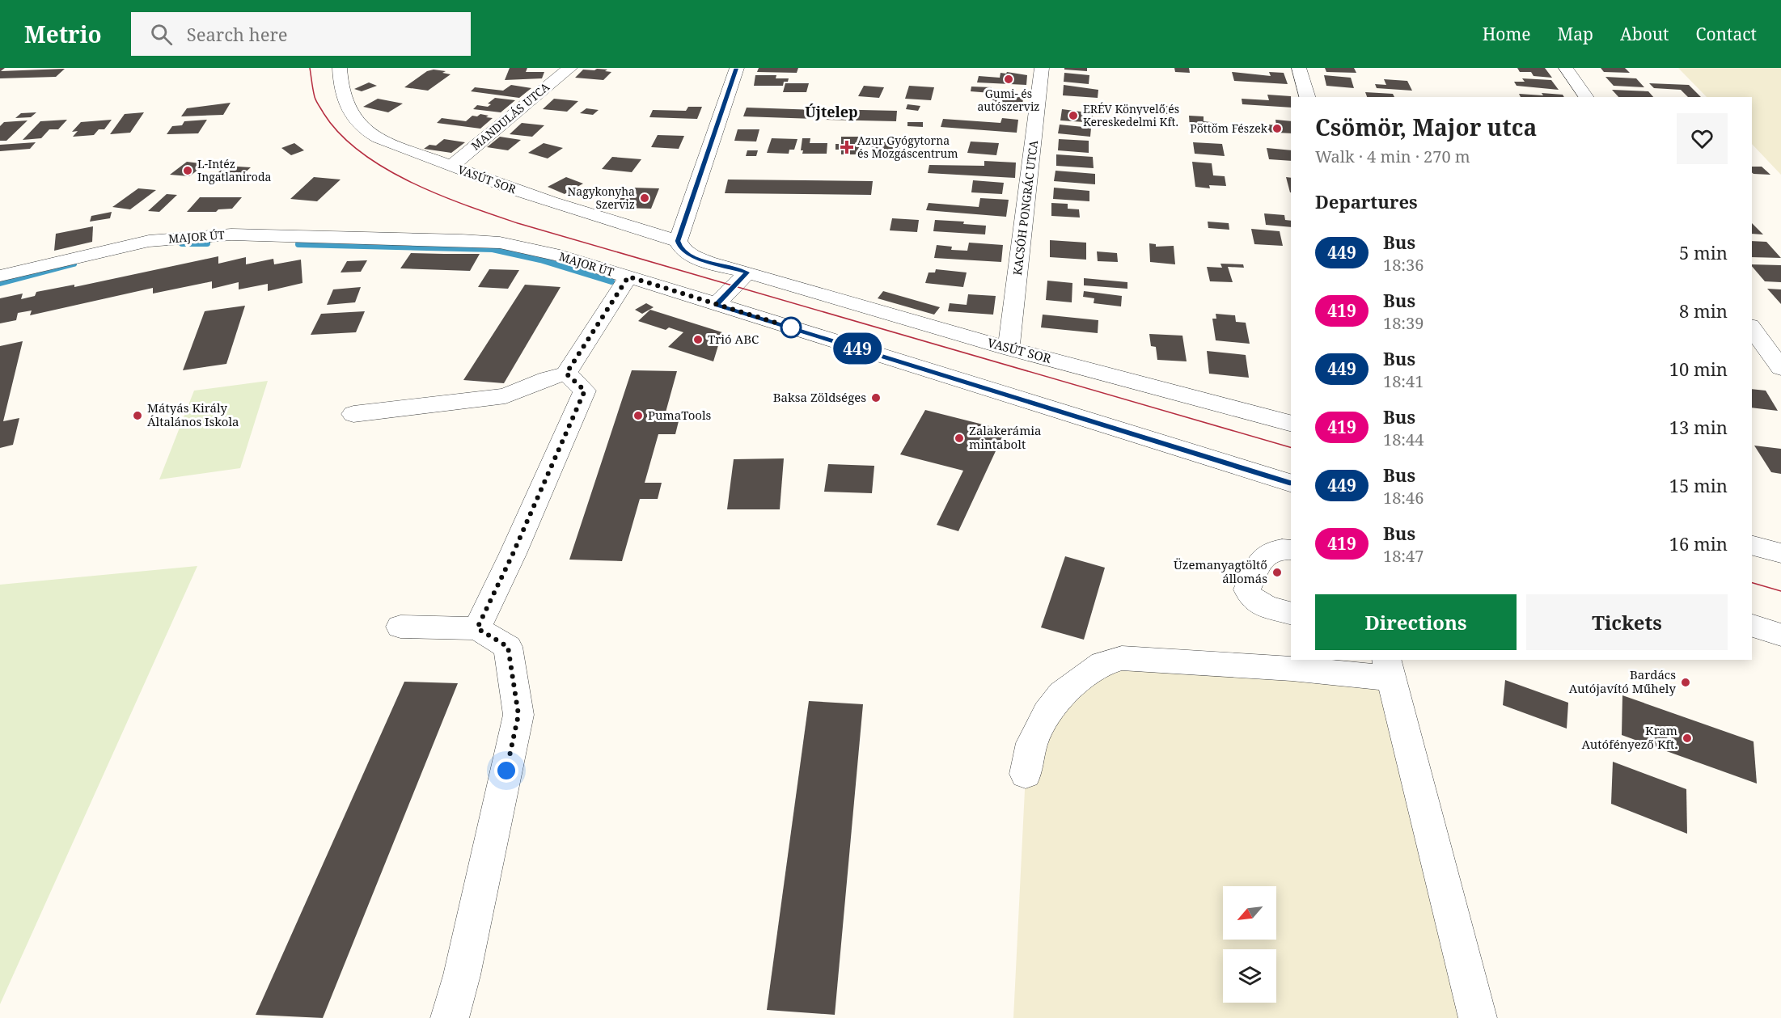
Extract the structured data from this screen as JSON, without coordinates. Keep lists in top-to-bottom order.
{
  "streets": {
    "street": [
      "MANDULÁS UTCA",
      "VASÚT SOR",
      "KACSÓH PONGRÁC UTCA",
      "MAJOR ÚT"
    ]
  },
  "crossings": [
    ["MANDULÁS UTCA", "VASÚT SOR"],
    ["VASÚT SOR", "KACSÓH PONGRÁC UTCA"]
  ],
  "districts": ["Újtelep"],
  "places": {
    "other": [
      "Gumi- és autószerviz",
      "ERÉV Könyvelő és Kereskedelmi Kft.",
      "Pöttöm Fészek",
      "L-Intéz Ingatlaniroda",
      "Nagykonyha Szerviz",
      "Trió ABC",
      "Baksa Zöldséges",
      "Mátyás Király Általános Iskola",
      "PumaTools",
      "Zalakerámia mintabolt",
      "Üzemanyagtöltő állomás",
      "Bardács Autójavító Műhely",
      "Kram Autófényező Kft."
    ],
    "health": ["Azur Gyógytorna és Mozgáscentrum"]
  },
  "lines": ["bus line 449"],
  "north": "bottom left",
  "page": {
    "header": "Metrio",
    "search": "Search here",
    "nav": [
      "Home",
      "Map",
      "About",
      "Contact"
    ],
    "on_map": "449",
    "heading": [
      ["Csömör, Major utca", "Walk · 4 min · 270 m"],
      "Departures"
    ],
    "list": [
      {
        "mark": "449",
        "name": "Bus",
        "note": "18:36",
        "value": "5 min"
      },
      {
        "mark": "419",
        "name": "Bus",
        "note": "18:39",
        "value": "8 min"
      },
      {
        "mark": "449",
        "name": "Bus",
        "note": "18:41",
        "value": "10 min"
      },
      {
        "mark": "419",
        "name": "Bus",
        "note": "18:44",
        "value": "13 min"
      },
      {
        "mark": "449",
        "name": "Bus",
        "note": "18:46",
        "value": "15 min"
      },
      {
        "mark": "419",
        "name": "Bus",
        "note": "18:47",
        "value": "16 min"
      }
    ],
    "buttons": ["Directions", "Tickets"]
  }
}
